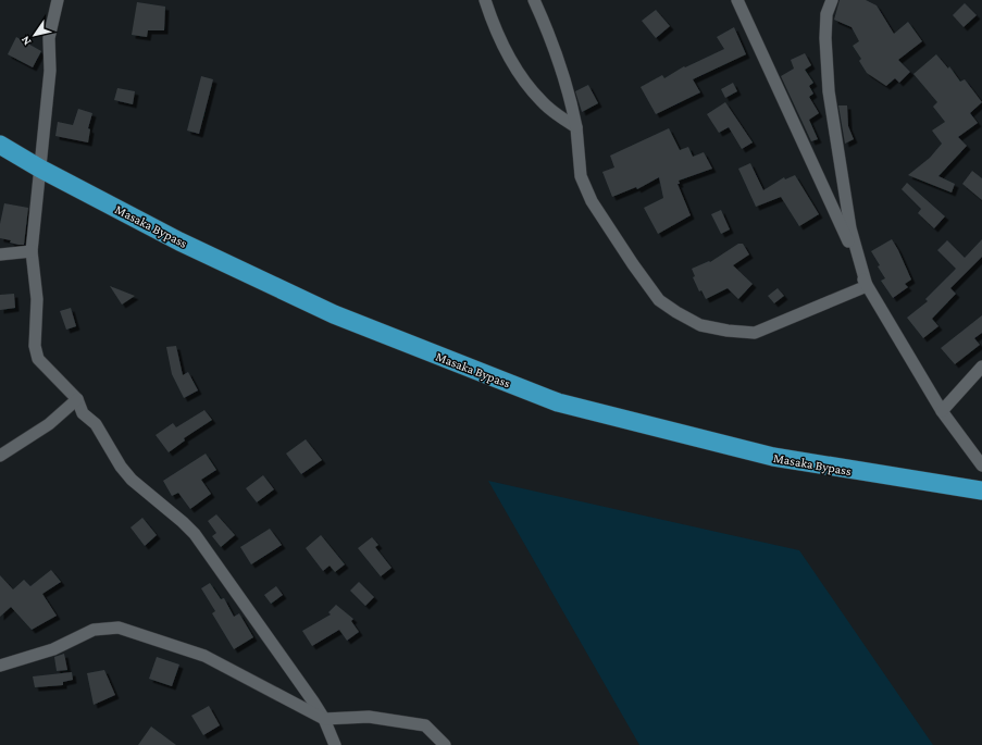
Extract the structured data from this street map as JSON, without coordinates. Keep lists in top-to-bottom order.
{
  "streets": {
    "highway": ["Masaka Bypass"]
  },
  "north": "bottom left"
}
